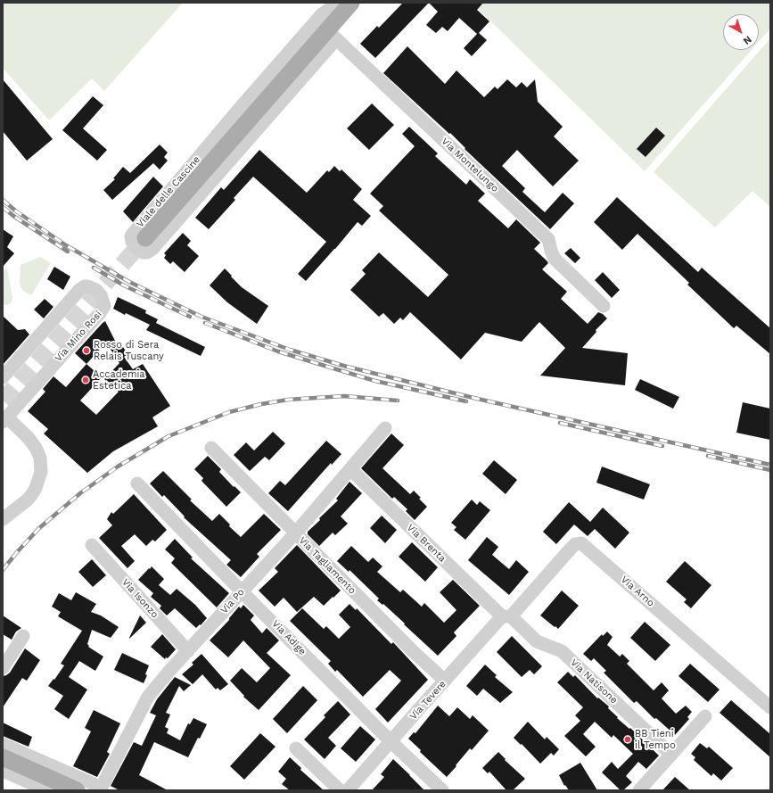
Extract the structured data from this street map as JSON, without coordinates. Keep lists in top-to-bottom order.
{
  "streets": {
    "main road": ["Viale delle Cascine"],
    "street": [
      "Via Montelungo",
      "Via Mino Rosi",
      "Via Brenta",
      "Via Tagliamento",
      "Via Arno",
      "Via Isonzo",
      "Via Po",
      "Via Adige",
      "Via Natisone",
      "Via Tevere"
    ]
  },
  "crossings": [
    ["Via Montelungo", "Viale delle Cascine"],
    ["Via Brenta", "Via Arno"],
    ["Via Brenta", "Via Po"],
    ["Via Brenta", "Via Natisone"],
    ["Via Brenta", "Via Tevere"],
    ["Via Tagliamento", "Via Po"],
    ["Via Tagliamento", "Via Tevere"],
    ["Via Arno", "Via Natisone"],
    ["Via Arno", "Via Tevere"],
    ["Via Isonzo", "Via Po"],
    ["Via Po", "Via Adige"],
    ["Via Adige", "Via Tevere"],
    ["Via Natisone", "Via Tevere"]
  ],
  "places": ["Rosso di Sera Relais Tuscany", "Accademia Estetica", "BB Tieni il Tempo"],
  "north": "bottom right"
}
